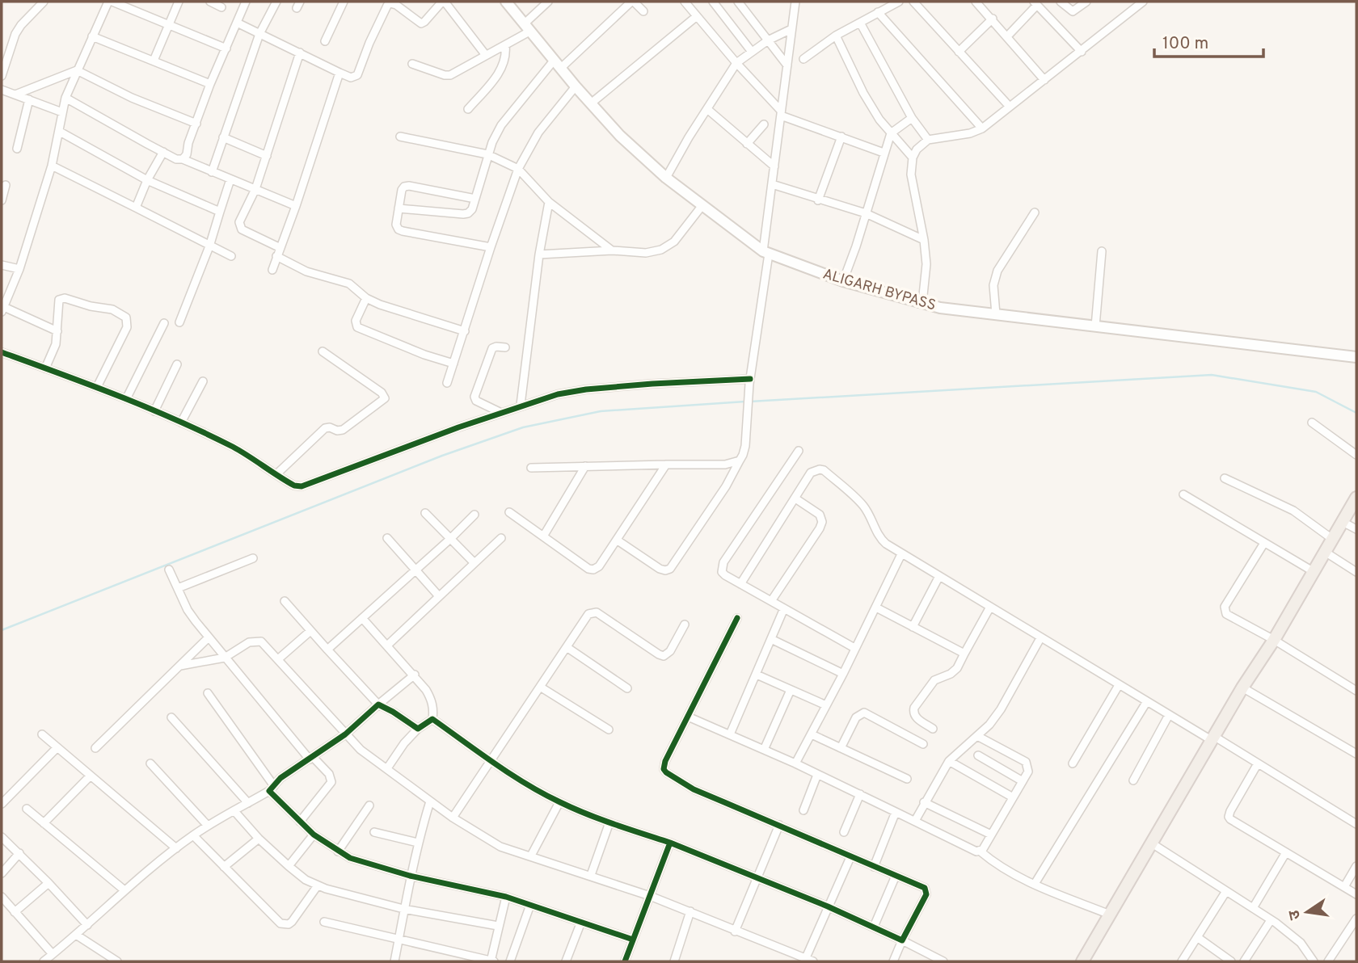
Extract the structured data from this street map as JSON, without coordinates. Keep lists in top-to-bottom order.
{
  "streets": {
    "main road": ["ALIGARH BYPASS"]
  },
  "scale_bar": "100 m",
  "north": "left"
}
